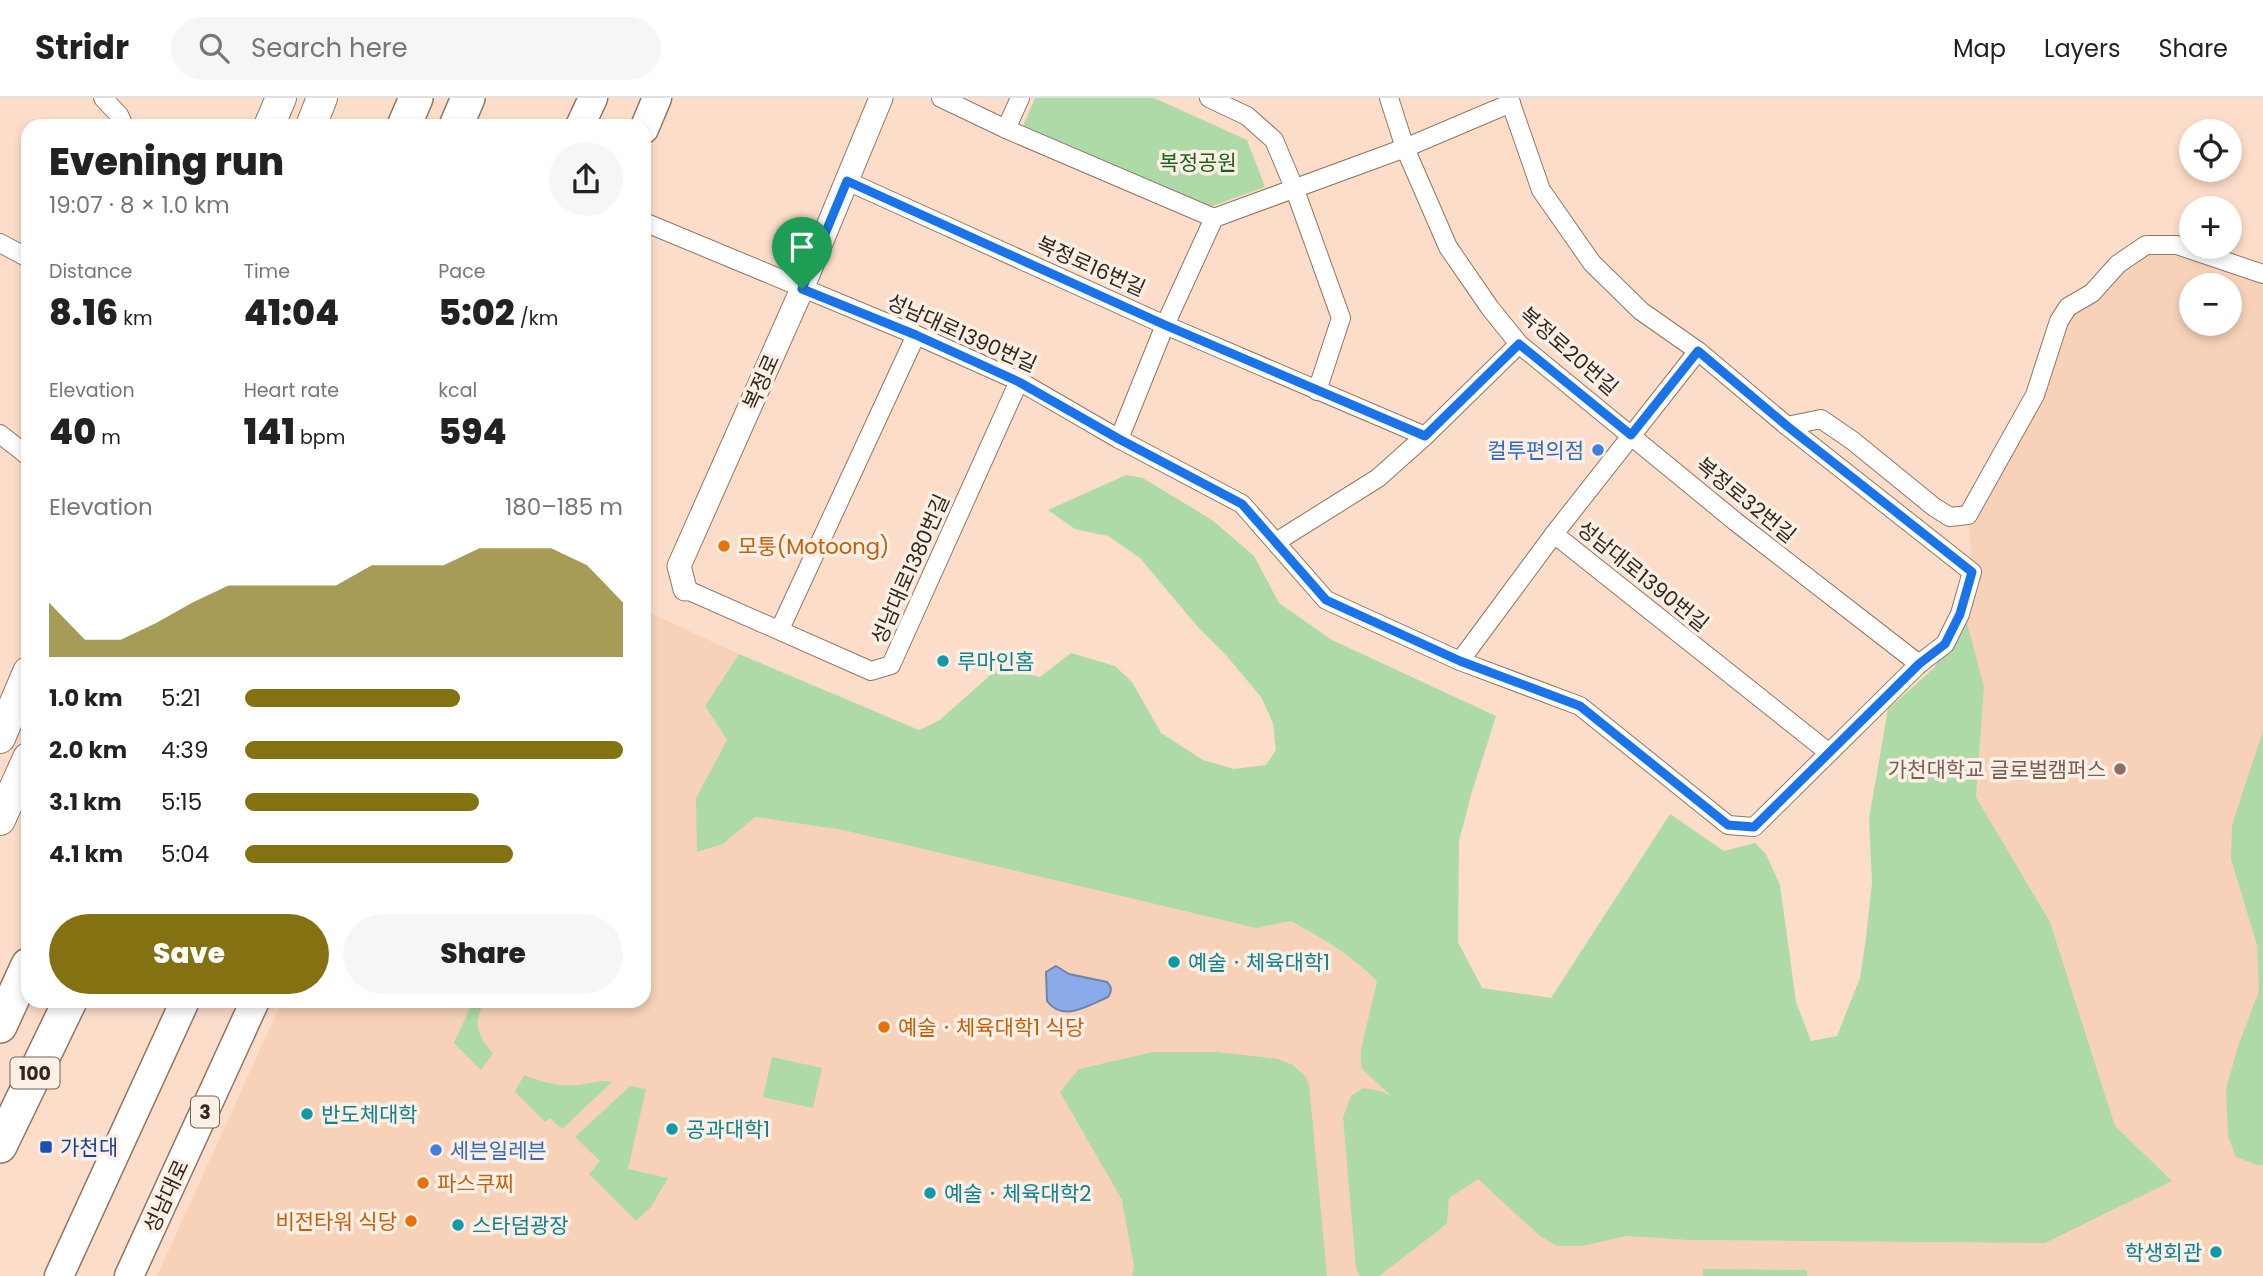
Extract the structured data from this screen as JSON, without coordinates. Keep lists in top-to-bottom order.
{
  "streets": {
    "highway": ["100"],
    "main road": ["3", "성남대로"],
    "street": [
      "복정로16번길",
      "성남대로1390번길",
      "복정로20번길",
      "복정로",
      "복정로32번길",
      "성남대로1380번길"
    ]
  },
  "crossings": [
    ["복정로16번길", "복정로"],
    ["성남대로1390번길", "복정로"],
    ["성남대로1390번길", "복정로32번길"],
    ["성남대로1390번길", "성남대로1380번길"],
    ["복정로20번길", "복정로32번길"],
    ["복정로", "성남대로1380번길"]
  ],
  "parks": ["복정공원"],
  "places": {
    "other": [
      "컬투편의점",
      "모퉁(Motoong)",
      "루마인홈",
      "가천대학교 글로벌캠퍼스",
      "예술ㆍ체육대학1",
      "예술ㆍ체육대학1 식당",
      "반도체대학",
      "공과대학1",
      "세븐일레븐",
      "파스쿠찌",
      "예술ㆍ체육대학2",
      "비전타워 식당",
      "스타덤광장",
      "학생회관"
    ],
    "transit": ["가천대"]
  },
  "page": {
    "header": "Stridr",
    "search": "Search here",
    "nav": ["Map", "Layers", "Share"],
    "map_buttons": ["+", "−"],
    "heading": ["Evening run", "19:07 · 8 × 1.0 km"],
    "stats": [
      ["Distance", "8.16 km"],
      ["Time", "41:04"],
      ["Pace", "5:02 /km"],
      ["Elevation", "40 m"],
      ["Heart rate", "141 bpm"],
      ["kcal", "594"]
    ],
    "chart": ["Elevation", "180–185 m"],
    "list": [
      {
        "name": "1.0 km",
        "note": "5:21"
      },
      {
        "name": "2.0 km",
        "note": "4:39"
      },
      {
        "name": "3.1 km",
        "note": "5:15"
      },
      {
        "name": "4.1 km",
        "note": "5:04"
      }
    ],
    "buttons": ["Save", "Share"]
  }
}
